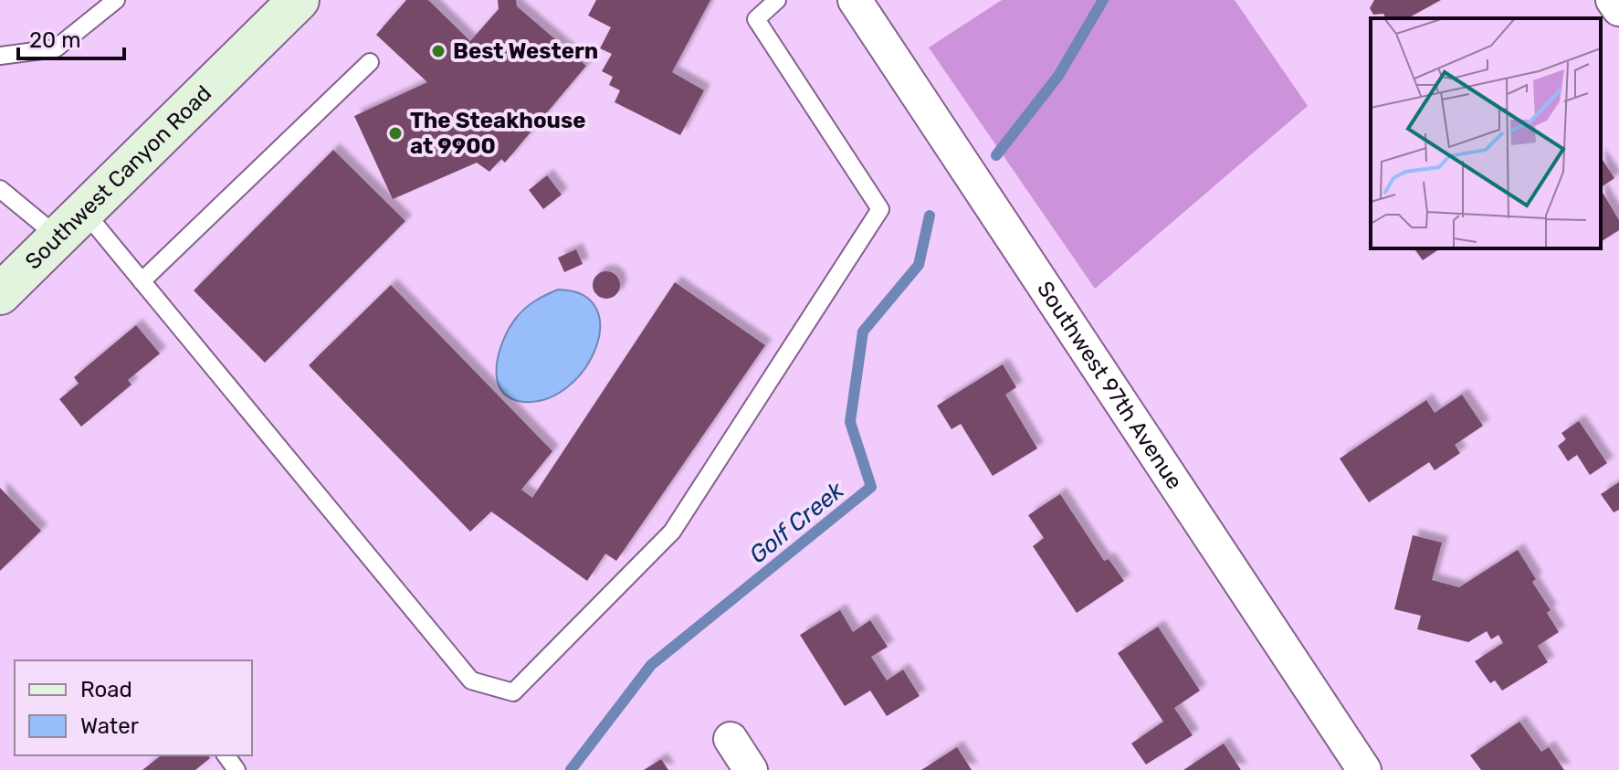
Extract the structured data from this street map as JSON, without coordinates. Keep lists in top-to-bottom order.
{
  "streets": {
    "main road": ["Southwest Canyon Road"],
    "street": ["Southwest 97th Avenue"]
  },
  "water": ["Golf Creek"],
  "places": ["Best Western", "The Steakhouse at 9900"],
  "legend": ["Road", "Water"],
  "scale_bar": "20 m"
}
